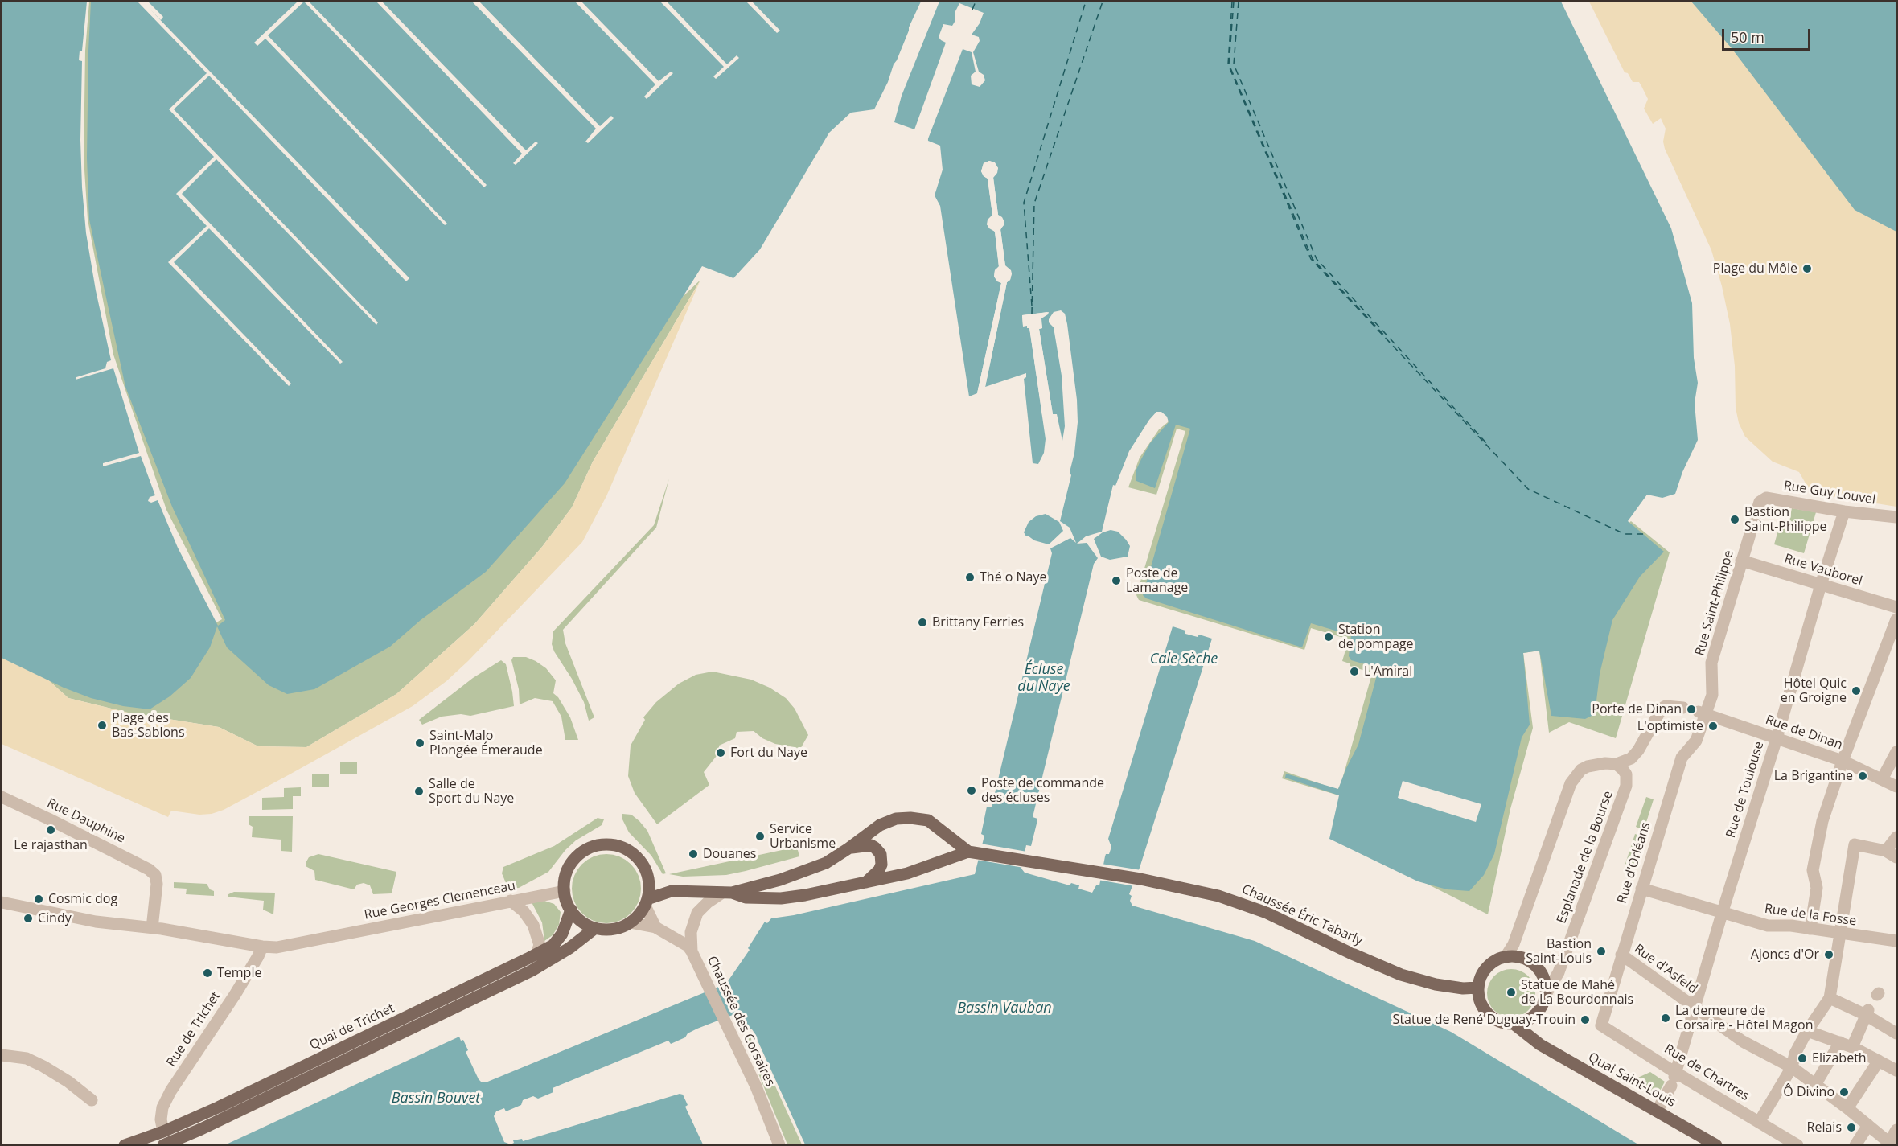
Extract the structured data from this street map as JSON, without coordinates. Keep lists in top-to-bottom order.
{
  "streets": {
    "main road": ["Chaussée Éric Tabarly", "Quai de Trichet", "Quai Saint-Louis"],
    "street": [
      "Rue Guy Louvel",
      "Rue Vauborel",
      "Rue Saint-Philippe",
      "Rue de Dinan",
      "Rue de Toulouse",
      "Rue Dauphine",
      "Esplanade de la Bourse",
      "Rue d'Orléans",
      "Rue Georges Clemenceau",
      "Rue de la Fosse",
      "Rue d'Asfeld",
      "Chaussée des Corsaires",
      "Rue de Trichet",
      "Rue de Chartres"
    ]
  },
  "crossings": [
    ["Rue Guy Louvel", "Rue Saint-Philippe"],
    ["Rue Guy Louvel", "Rue de Toulouse"],
    ["Rue Vauborel", "Rue Saint-Philippe"],
    ["Rue Vauborel", "Rue de Toulouse"],
    ["Rue Saint-Philippe", "Rue de Dinan"],
    ["Rue Saint-Philippe", "Rue d'Orléans"],
    ["Rue de Dinan", "Rue de Toulouse"],
    ["Rue de Dinan", "Rue d'Orléans"],
    ["Rue de Toulouse", "Rue de la Fosse"],
    ["Rue de Toulouse", "Rue d'Asfeld"],
    ["Rue de Toulouse", "Rue de Chartres"],
    ["Rue de Toulouse", "Quai Saint-Louis"],
    ["Rue Dauphine", "Rue Georges Clemenceau"],
    ["Esplanade de la Bourse", "Chaussée Éric Tabarly"],
    ["Esplanade de la Bourse", "Quai Saint-Louis"],
    ["Rue d'Orléans", "Rue de la Fosse"],
    ["Rue d'Orléans", "Rue d'Asfeld"],
    ["Rue d'Orléans", "Rue de Chartres"],
    ["Rue Georges Clemenceau", "Chaussée Éric Tabarly"],
    ["Rue Georges Clemenceau", "Chaussée des Corsaires"],
    ["Rue Georges Clemenceau", "Quai de Trichet"],
    ["Rue Georges Clemenceau", "Rue de Trichet"],
    ["Chaussée Éric Tabarly", "Chaussée des Corsaires"],
    ["Chaussée Éric Tabarly", "Quai de Trichet"],
    ["Chaussée Éric Tabarly", "Quai Saint-Louis"],
    ["Chaussée des Corsaires", "Quai de Trichet"],
    ["Quai de Trichet", "Rue de Trichet"]
  ],
  "water": [
    "Cale Sèche",
    "Écluse du Naye",
    "Bassin Vauban",
    "Bassin Bouvet"
  ],
  "places": [
    "Plage du Môle",
    "Bastion Saint-Philippe",
    "Thé o Naye",
    "Poste de Lamanage",
    "Brittany Ferries",
    "Station de pompage",
    "L'Amiral",
    "Hôtel Quic en Groigne",
    "Porte de Dinan",
    "Plage des Bas-Sablons",
    "L'optimiste",
    "Saint-Malo Plongée Émeraude",
    "Fort du Naye",
    "La Brigantine",
    "Poste de commande des écluses",
    "Salle de Sport du Naye",
    "Le rajasthan",
    "Service Urbanisme",
    "Douanes",
    "Cosmic dog",
    "Cindy",
    "Bastion Saint-Louis",
    "Ajoncs d'Or",
    "Temple",
    "Statue de Mahé de La Bourdonnais",
    "La demeure de Corsaire - Hôtel Magon",
    "Statue de René Duguay-Trouin",
    "Elizabeth",
    "Ô Divino",
    "Relais"
  ],
  "scale_bar": "50 m"
}
